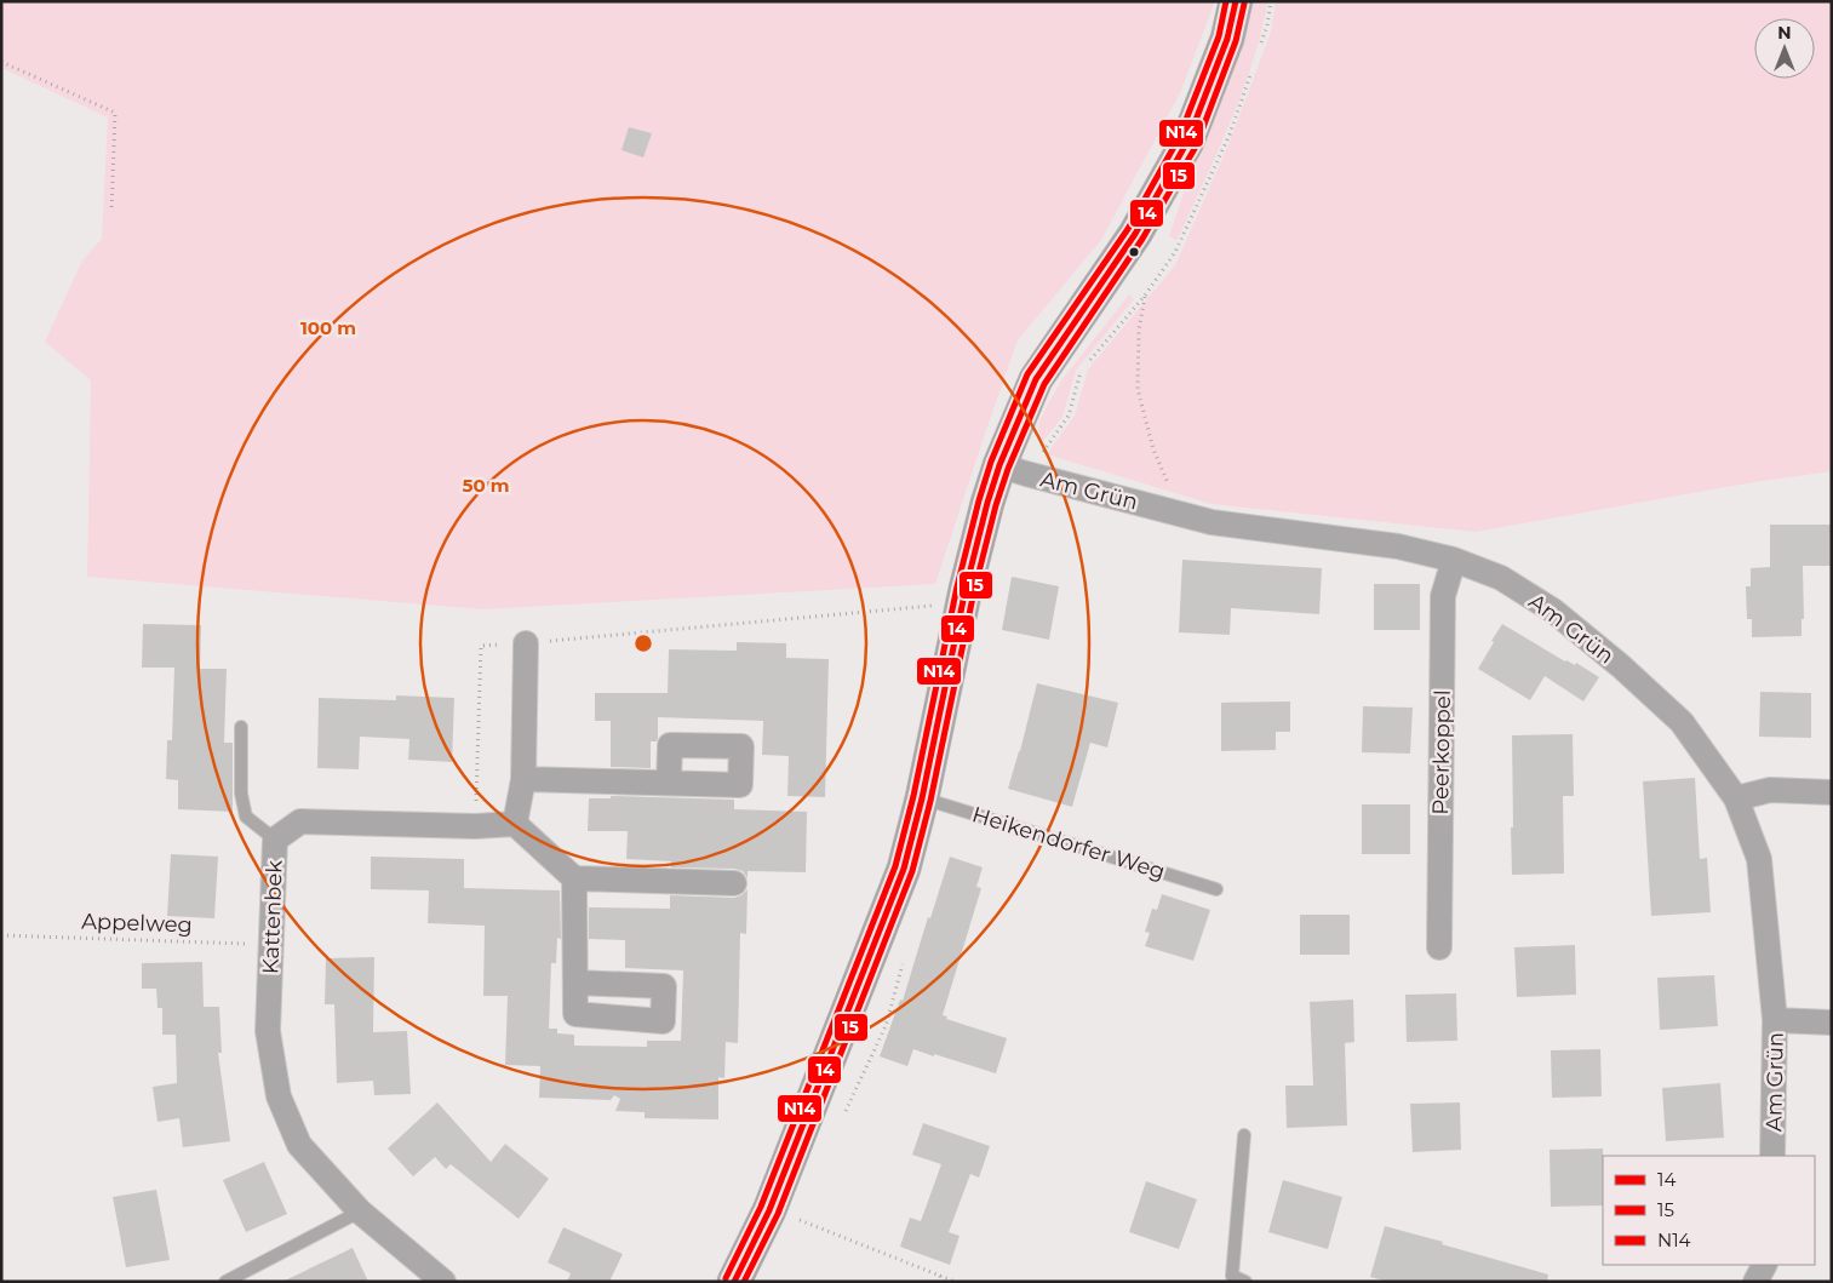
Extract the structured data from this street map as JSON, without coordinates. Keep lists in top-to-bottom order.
{
  "streets": {
    "street": ["Am Grün", "Peerkoppel", "Kattenbek"],
    "lane": ["Heikendorfer Weg"],
    "path": ["Appelweg"]
  },
  "crossings": [
    ["Am Grün", "Peerkoppel"],
    ["Kattenbek", "Appelweg"]
  ],
  "lines": ["transit line 14", "transit line N14", "transit line 15"],
  "legend": ["14", "15", "N14"],
  "north": "top",
  "rings": ["100 m", "50 m"]
}
